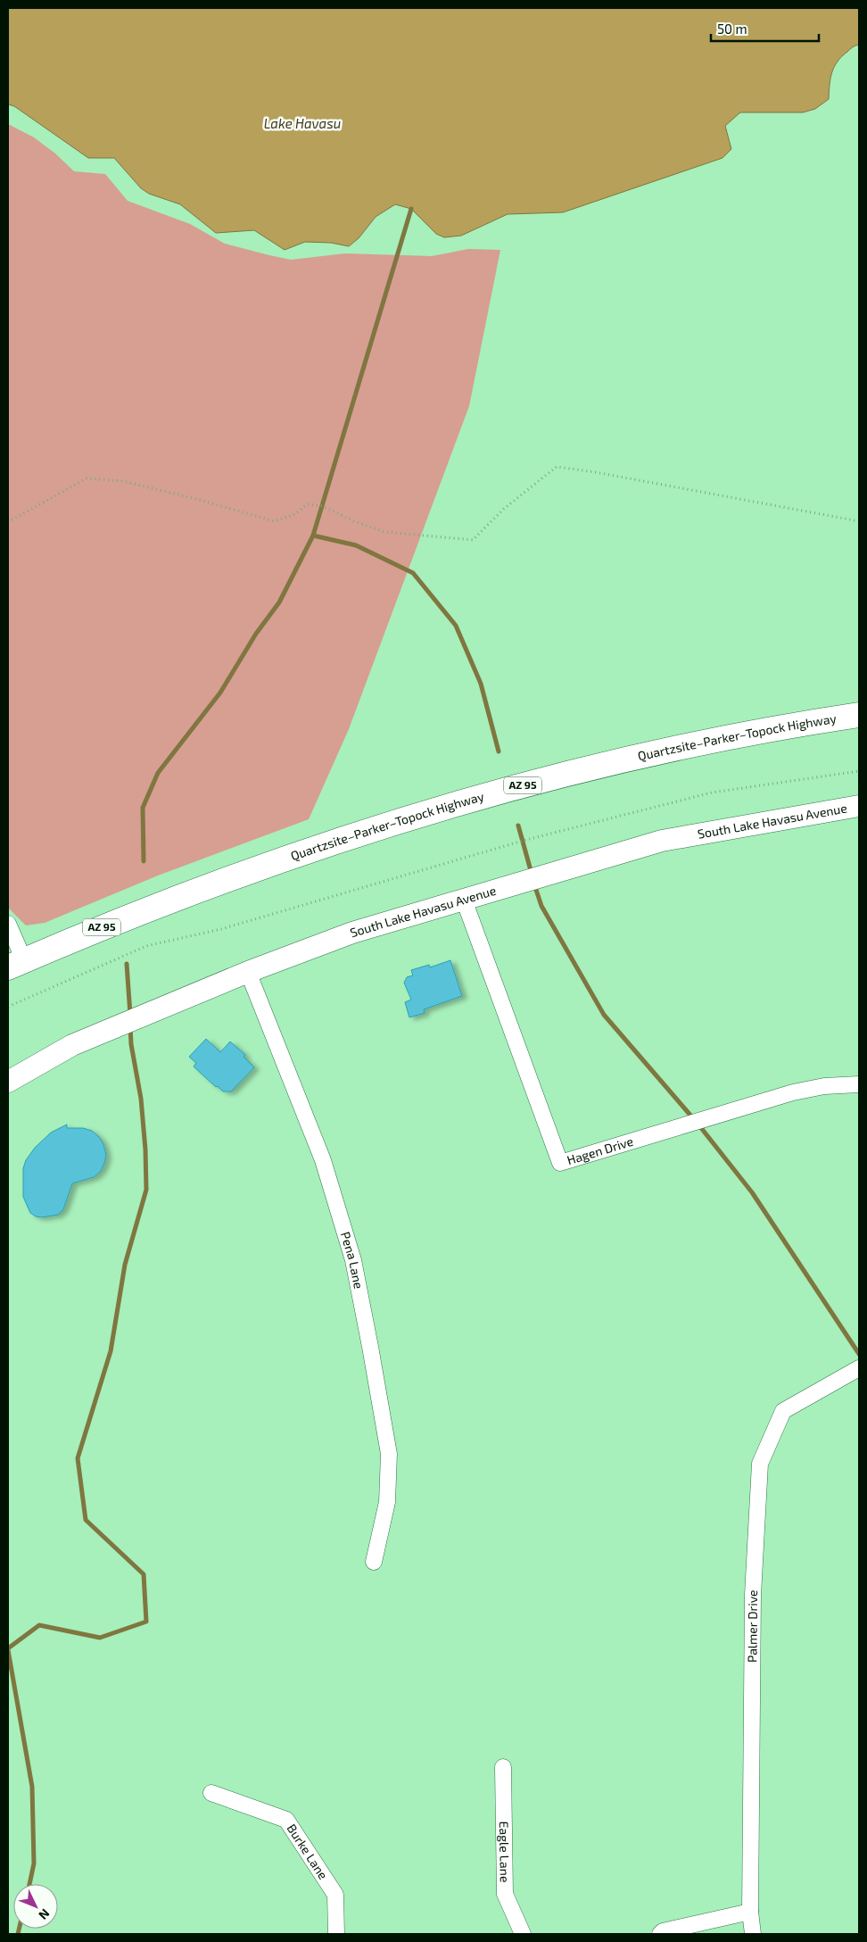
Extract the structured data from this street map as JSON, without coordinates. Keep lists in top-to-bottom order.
{
  "streets": {
    "highway": ["Quartzsite–Parker–Topock Highway", "AZ 95"],
    "main road": ["South Lake Havasu Avenue"],
    "street": [
      "Hagen Drive",
      "Pena Lane",
      "Palmer Drive",
      "Burke Lane",
      "Eagle Lane"
    ]
  },
  "crossings": [
    ["South Lake Havasu Avenue", "Hagen Drive"],
    ["South Lake Havasu Avenue", "Pena Lane"]
  ],
  "water": ["Lake Havasu"],
  "scale_bar": "50 m",
  "north": "bottom right"
}
